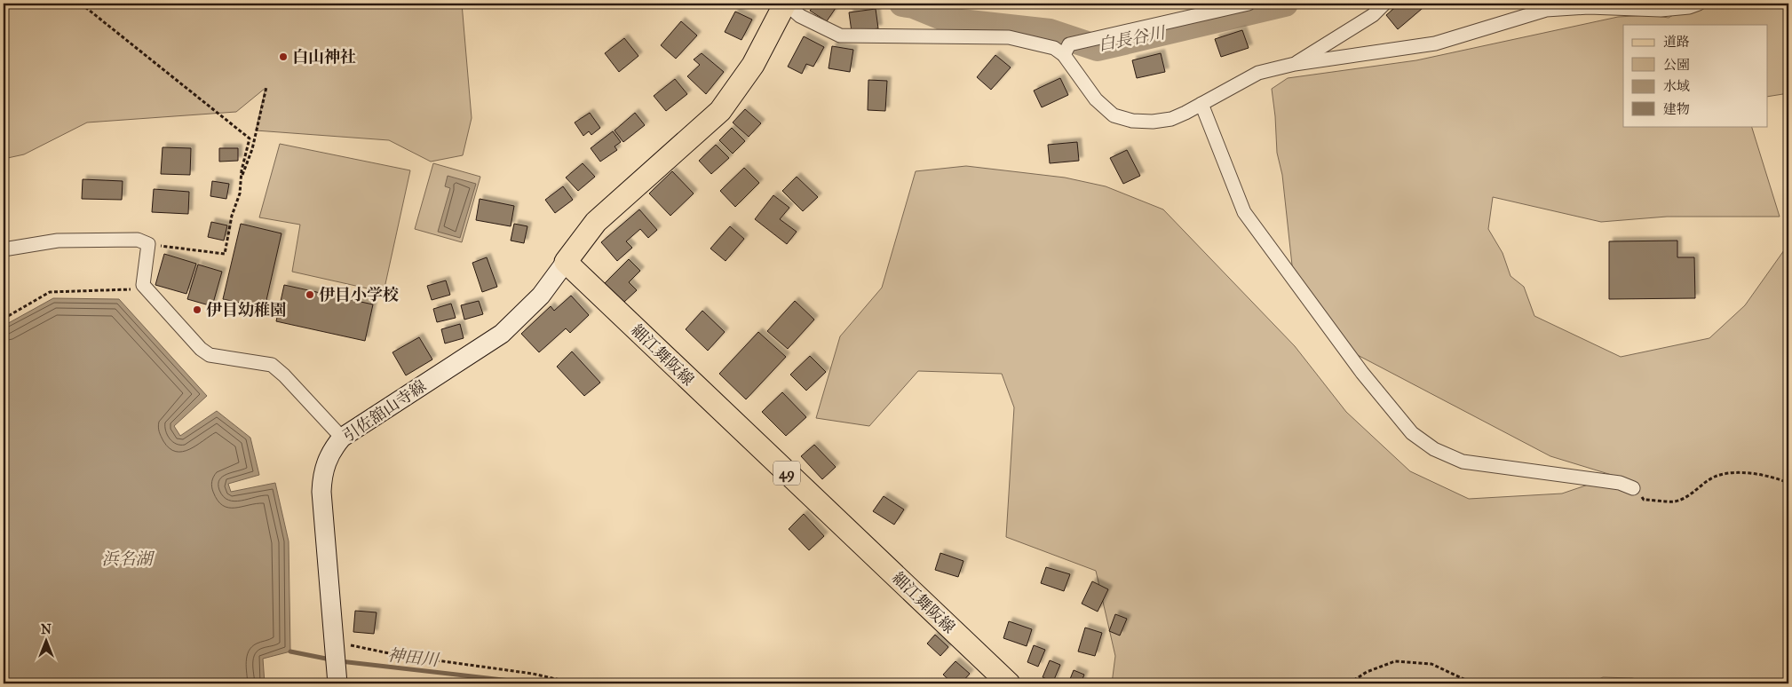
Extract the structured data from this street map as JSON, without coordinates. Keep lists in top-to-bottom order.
{
  "streets": {
    "main road": ["細江舞阪線", "引佐舘山寺線", "49"]
  },
  "crossings": [
    ["細江舞阪線", "引佐舘山寺線"]
  ],
  "water": ["白長谷川", "浜名湖", "神田川"],
  "places": ["白山神社", "伊目小学校", "伊目幼稚園"],
  "legend": [
    "道路",
    "公園",
    "水域",
    "建物"
  ],
  "north": "top"
}
